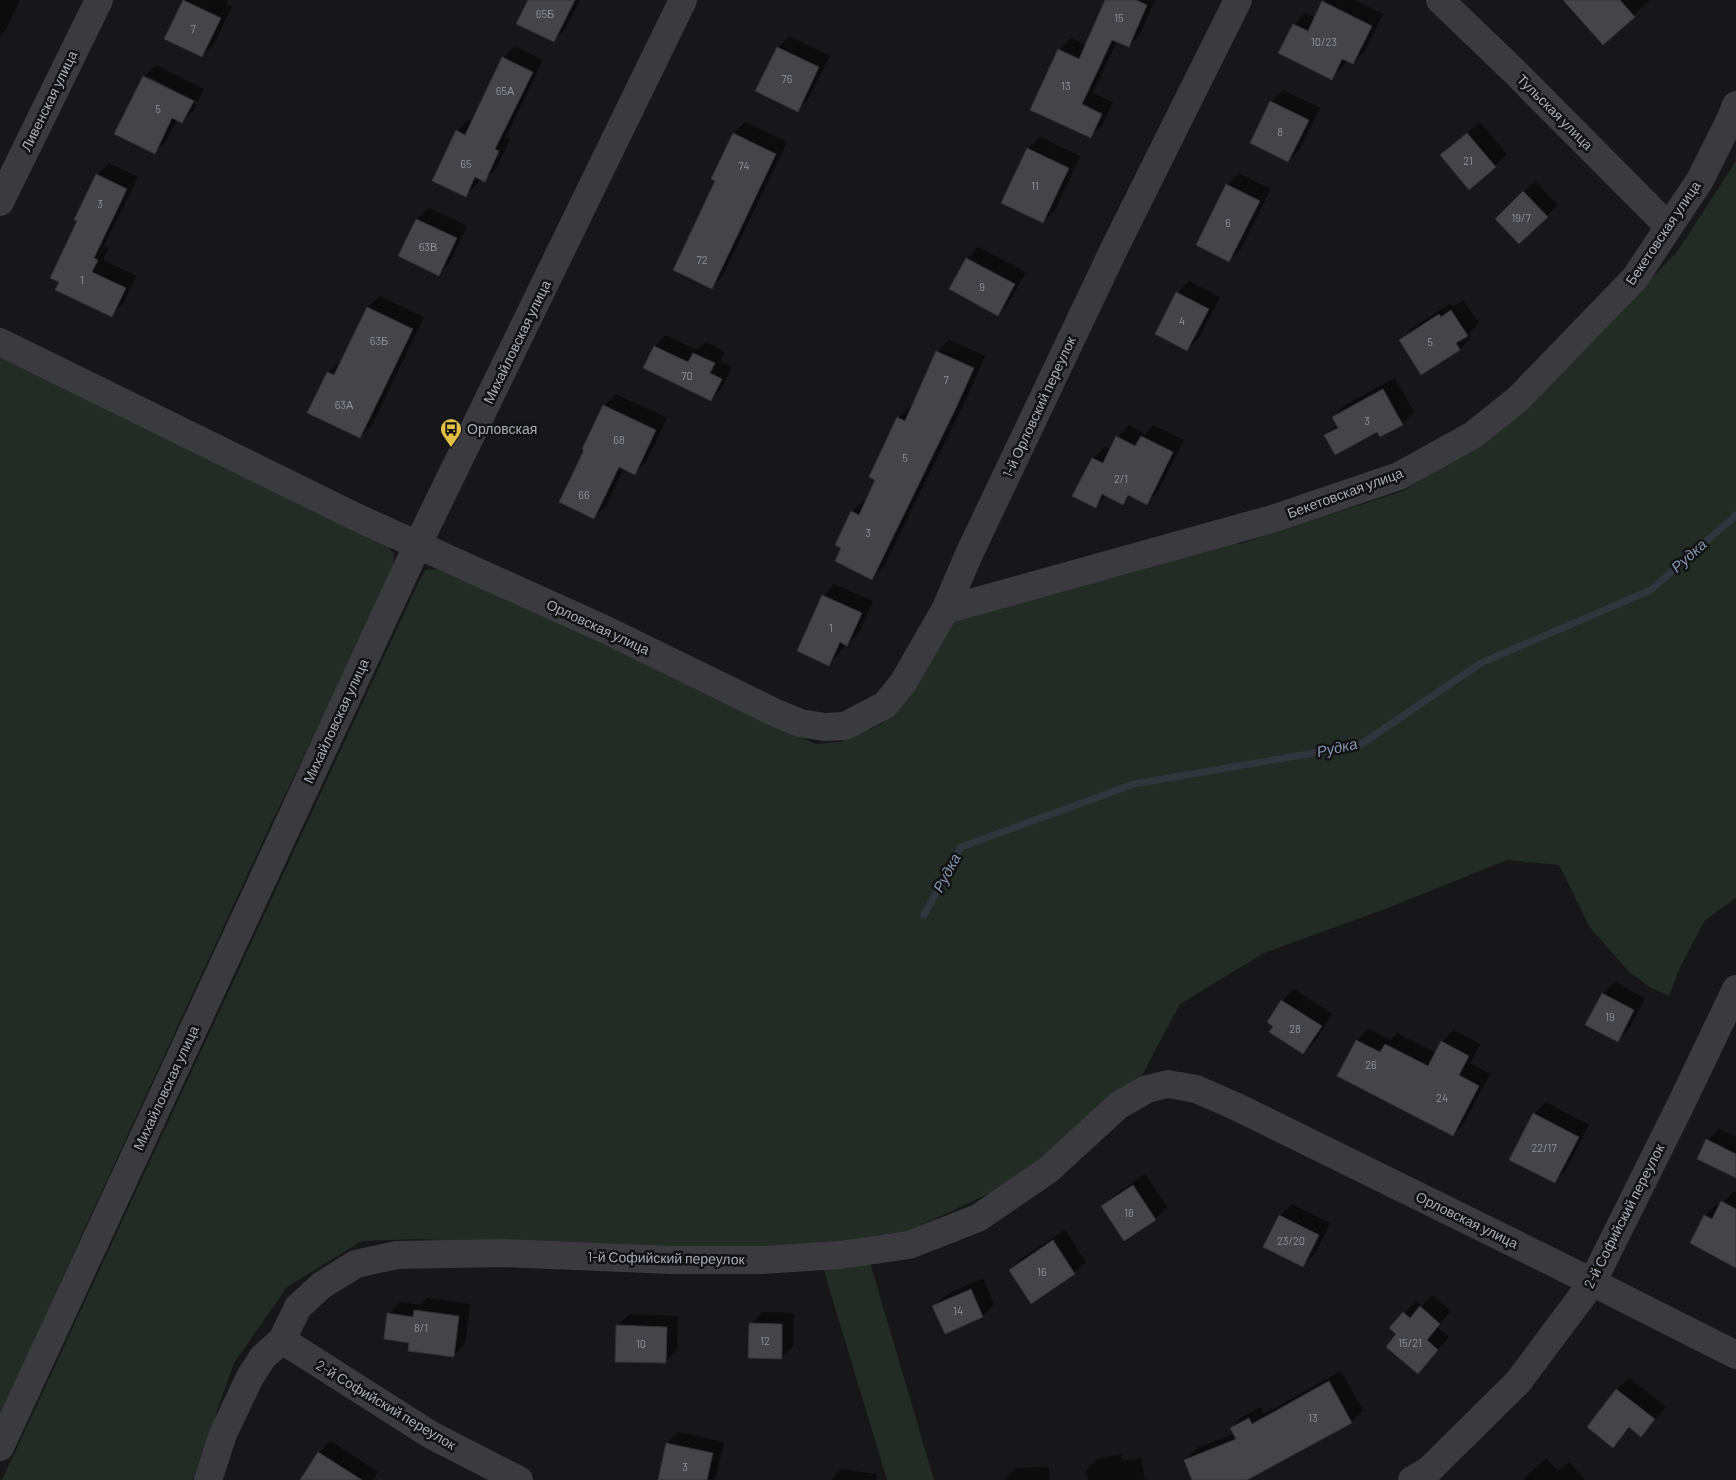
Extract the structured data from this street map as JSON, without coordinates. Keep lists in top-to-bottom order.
{
  "streets": {
    "street": [
      "Ливенская улица",
      "Тульская улица",
      "Бекетовская улица",
      "Михайловская улица",
      "1-й Орловский переулок",
      "Орловская улица",
      "2-й Софийский переулок",
      "1-й Софийский переулок"
    ]
  },
  "crossings": [
    ["Тульская улица", "Бекетовская улица"],
    ["Бекетовская улица", "1-й Орловский переулок"],
    ["Михайловская улица", "Орловская улица"],
    ["1-й Орловский переулок", "Орловская улица"],
    ["Орловская улица", "2-й Софийский переулок"],
    ["Орловская улица", "1-й Софийский переулок"],
    ["2-й Софийский переулок", "1-й Софийский переулок"]
  ],
  "water": ["Рудка"],
  "places": {
    "bus stop": ["Орловская"]
  },
  "house_numbers": [
    "65Б",
    "15",
    "7",
    "10/23",
    "76",
    "13",
    "65А",
    "5",
    "8",
    "21",
    "65",
    "74",
    "11",
    "3",
    "19/7",
    "6",
    "63В",
    "72",
    "1",
    "9",
    "4",
    "63Б",
    "5",
    "70",
    "7",
    "63А",
    "3",
    "68",
    "5",
    "2/1",
    "66",
    "3",
    "1",
    "19",
    "28",
    "26",
    "24",
    "22/17",
    "18",
    "23/20",
    "16",
    "14",
    "8/1",
    "12",
    "15/21",
    "10",
    "13",
    "3"
  ]
}
